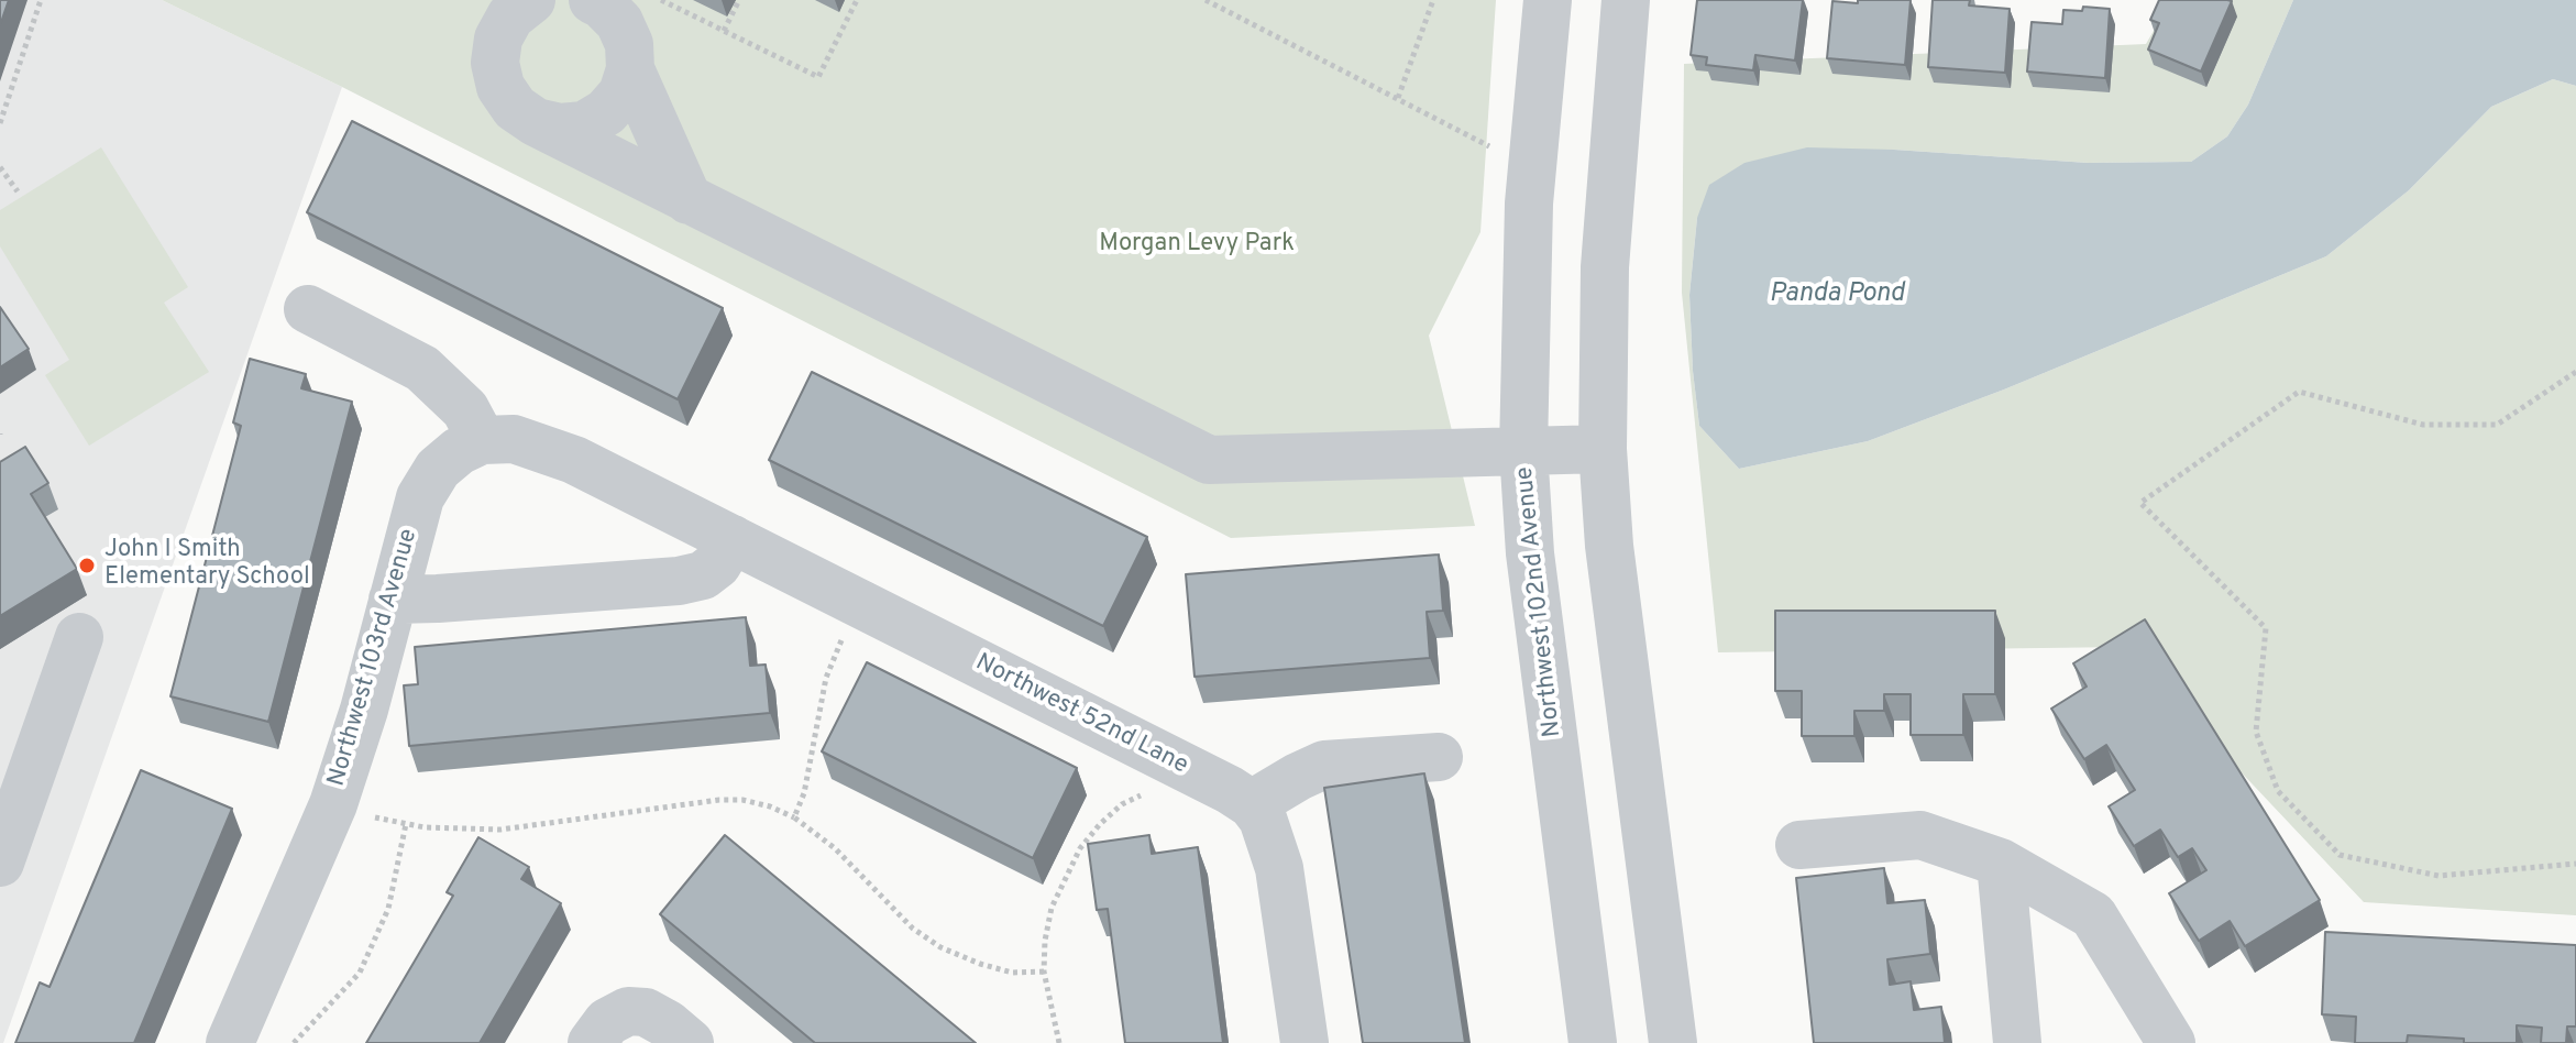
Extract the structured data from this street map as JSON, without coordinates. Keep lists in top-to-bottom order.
{
  "streets": {
    "street": ["Northwest 102nd Avenue", "Northwest 103rd Avenue", "Northwest 52nd Lane"]
  },
  "crossings": [
    ["Northwest 103rd Avenue", "Northwest 52nd Lane"]
  ],
  "water": ["Panda Pond"],
  "parks": ["Morgan Levy Park"],
  "places": ["John I Smith Elementary School"]
}
